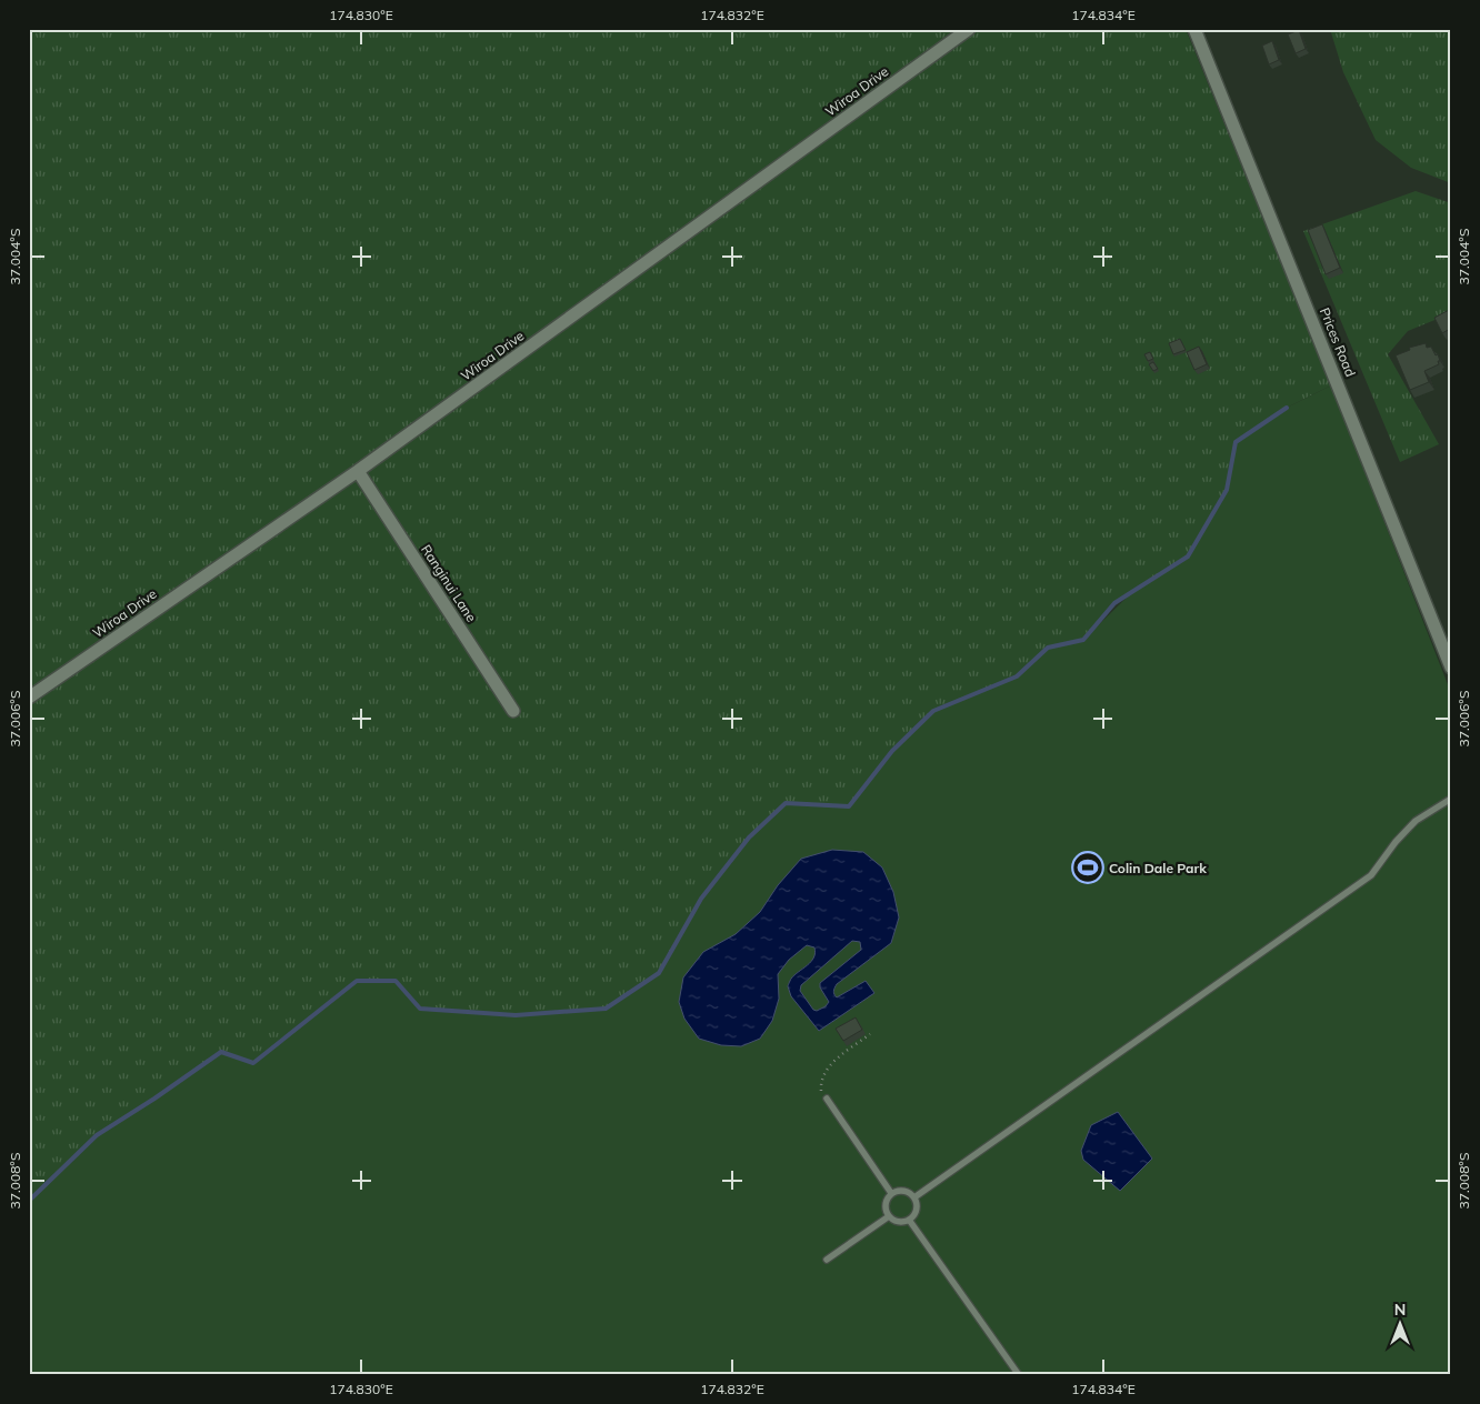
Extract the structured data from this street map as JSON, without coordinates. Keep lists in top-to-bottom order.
{
  "streets": {
    "street": ["Wiroa Drive", "Prices Road", "Ranginui Lane"]
  },
  "crossings": [
    ["Wiroa Drive", "Ranginui Lane"]
  ],
  "places": {
    "sports": ["Colin Dale Park"]
  },
  "north": "top",
  "coordinates": [
    "174.830°E",
    "174.832°E",
    "174.834°E",
    "37.004°S",
    "37.006°S",
    "37.008°S"
  ]
}
